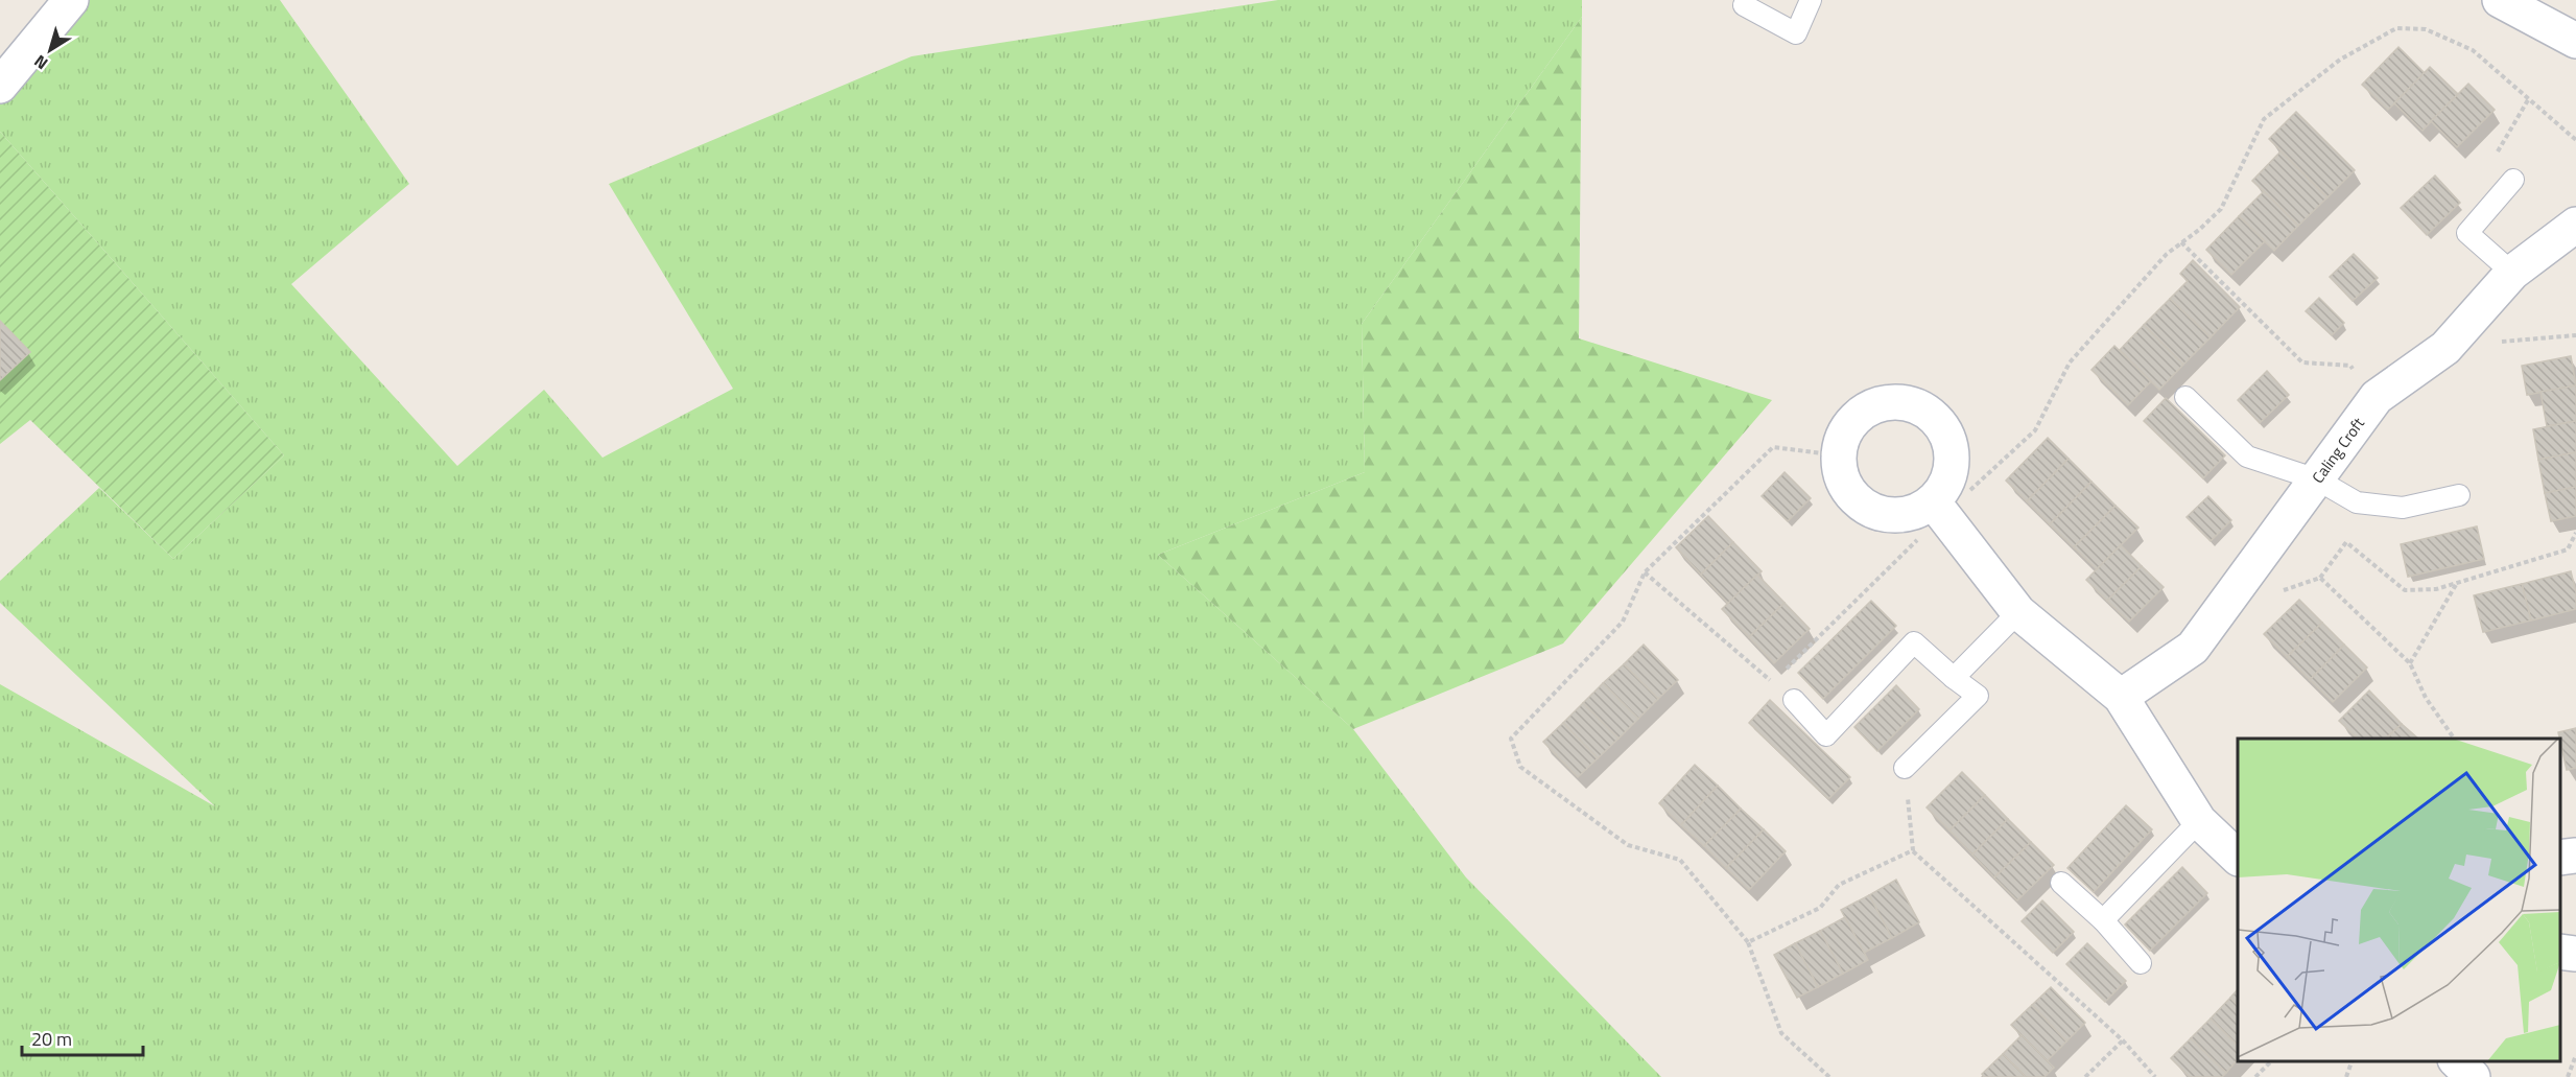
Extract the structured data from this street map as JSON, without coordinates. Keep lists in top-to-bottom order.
{
  "streets": {
    "street": ["Caling Croft"]
  },
  "scale_bar": "20 m",
  "north": "bottom left"
}
